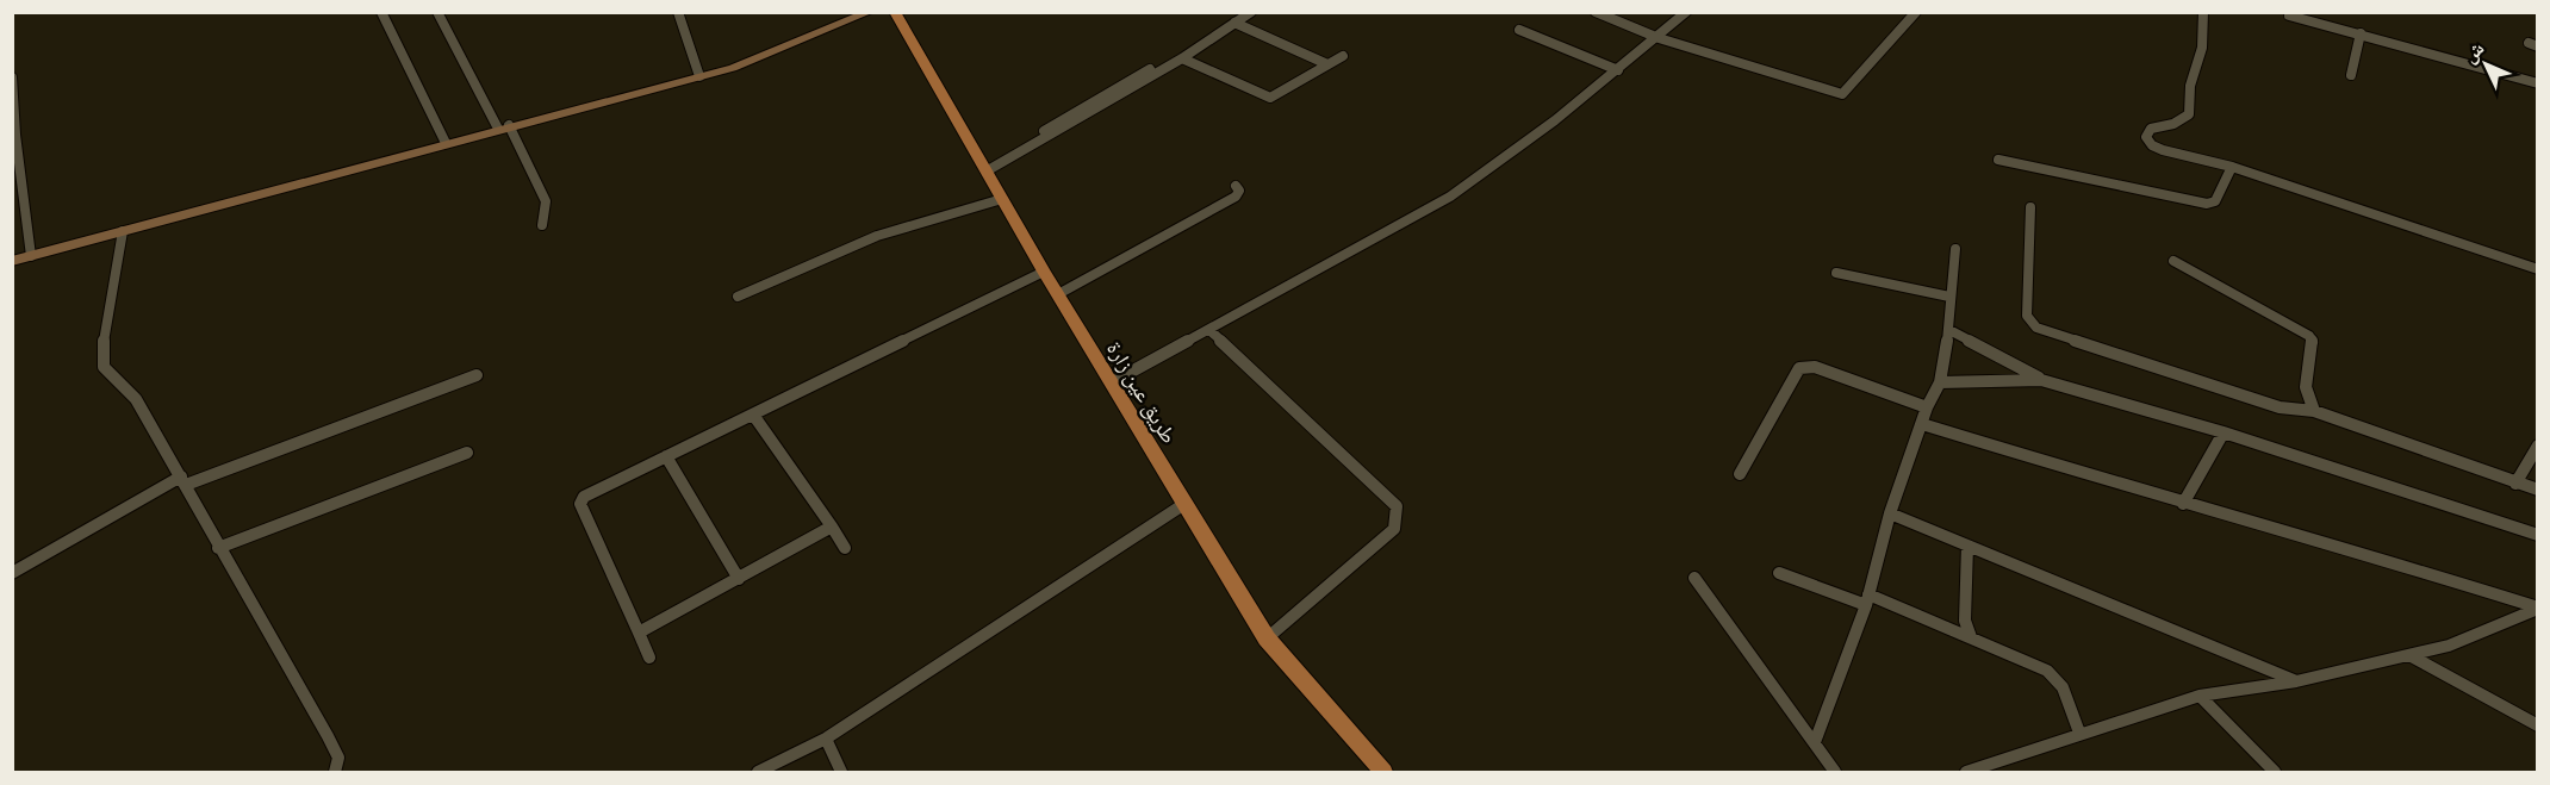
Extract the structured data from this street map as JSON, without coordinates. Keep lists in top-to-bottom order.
{
  "streets": {
    "main road": ["طريق عين زارة"]
  },
  "north": "top left"
}
